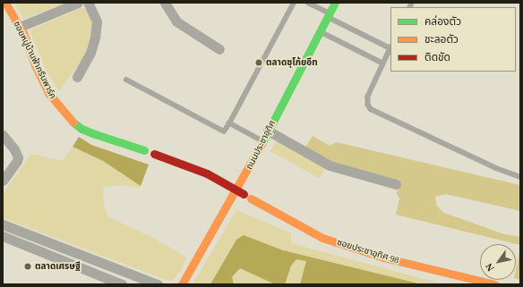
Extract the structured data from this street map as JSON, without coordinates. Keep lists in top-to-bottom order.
{
  "streets": {
    "street": ["ซอยหมู่บ้านฟ้ากรีนพาร์ค", "ถนนประชาอุทิศ", "ซอยประชาอุทิศ 98"]
  },
  "crossings": [
    ["ถนนประชาอุทิศ", "ซอยประชาอุทิศ 98"]
  ],
  "places": ["ตลาดซุโก้ยอีท", "ตลาดเศรษฐี"],
  "legend": ["คล่องตัว", "ชะลอตัว", "ติดขัด"],
  "north": "bottom left"
}
